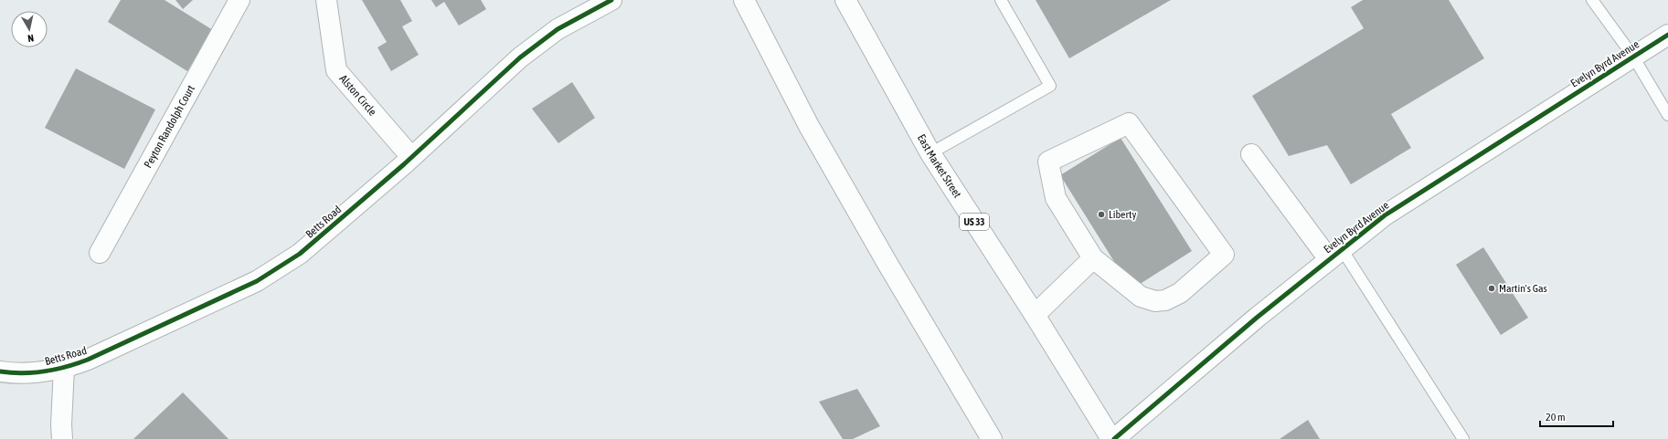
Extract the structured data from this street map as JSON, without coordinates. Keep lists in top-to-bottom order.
{
  "streets": {
    "main road": [
      "Evelyn Byrd Avenue",
      "Alston Circle",
      "Peyton Randolph Court",
      "East Market Street",
      "Betts Road",
      "US 33"
    ]
  },
  "crossings": [
    ["Alston Circle", "Betts Road"]
  ],
  "places": ["Liberty", "Martin's Gas"],
  "scale_bar": "20 m",
  "north": "bottom"
}
